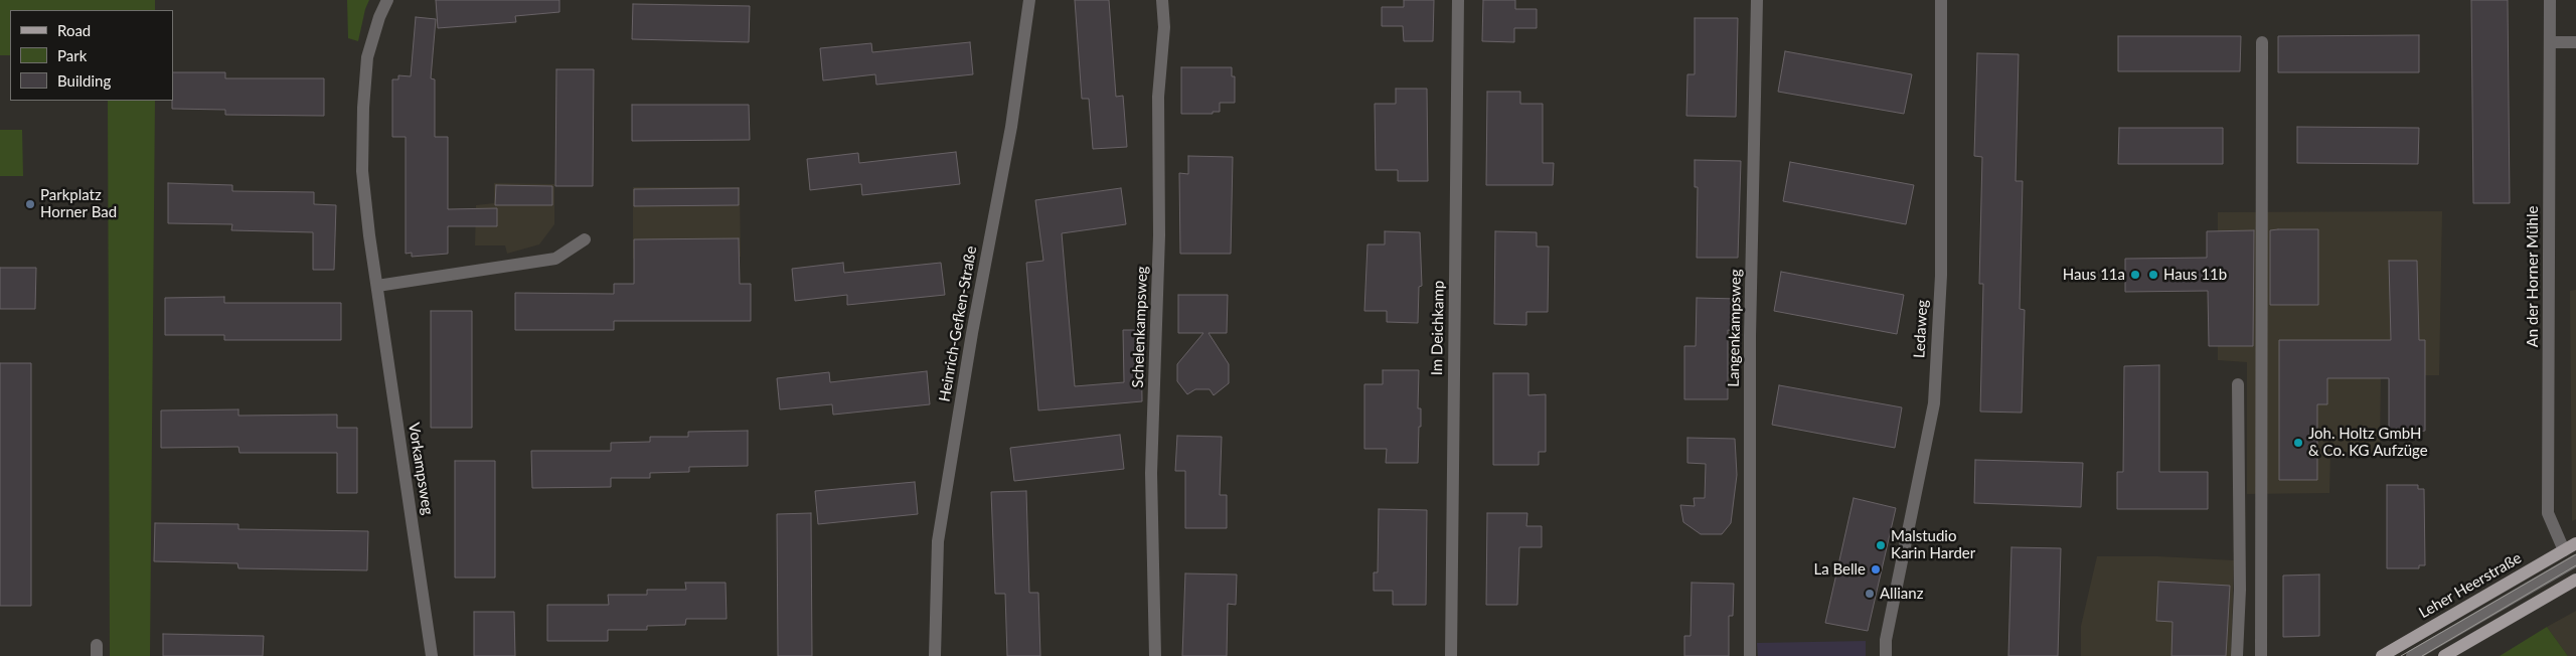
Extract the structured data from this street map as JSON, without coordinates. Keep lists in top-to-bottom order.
{
  "streets": {
    "main road": ["Leher Heerstraße"],
    "street": [
      "An der Horner Mühle",
      "Heinrich-Gefken-Straße",
      "Schelenkampsweg",
      "Im Deichkamp",
      "Langenkampsweg",
      "Ledaweg",
      "Vorkampsweg"
    ]
  },
  "crossings": [
    ["An der Horner Mühle", "Leher Heerstraße"]
  ],
  "places": [
    "Parkplatz Horner Bad",
    "Haus 11a",
    "Haus 11b",
    "Joh. Holtz GmbH & Co. KG Aufzüge",
    "Malstudio Karin Harder",
    "La Belle",
    "Allianz"
  ],
  "legend": ["Road", "Park", "Building"]
}
